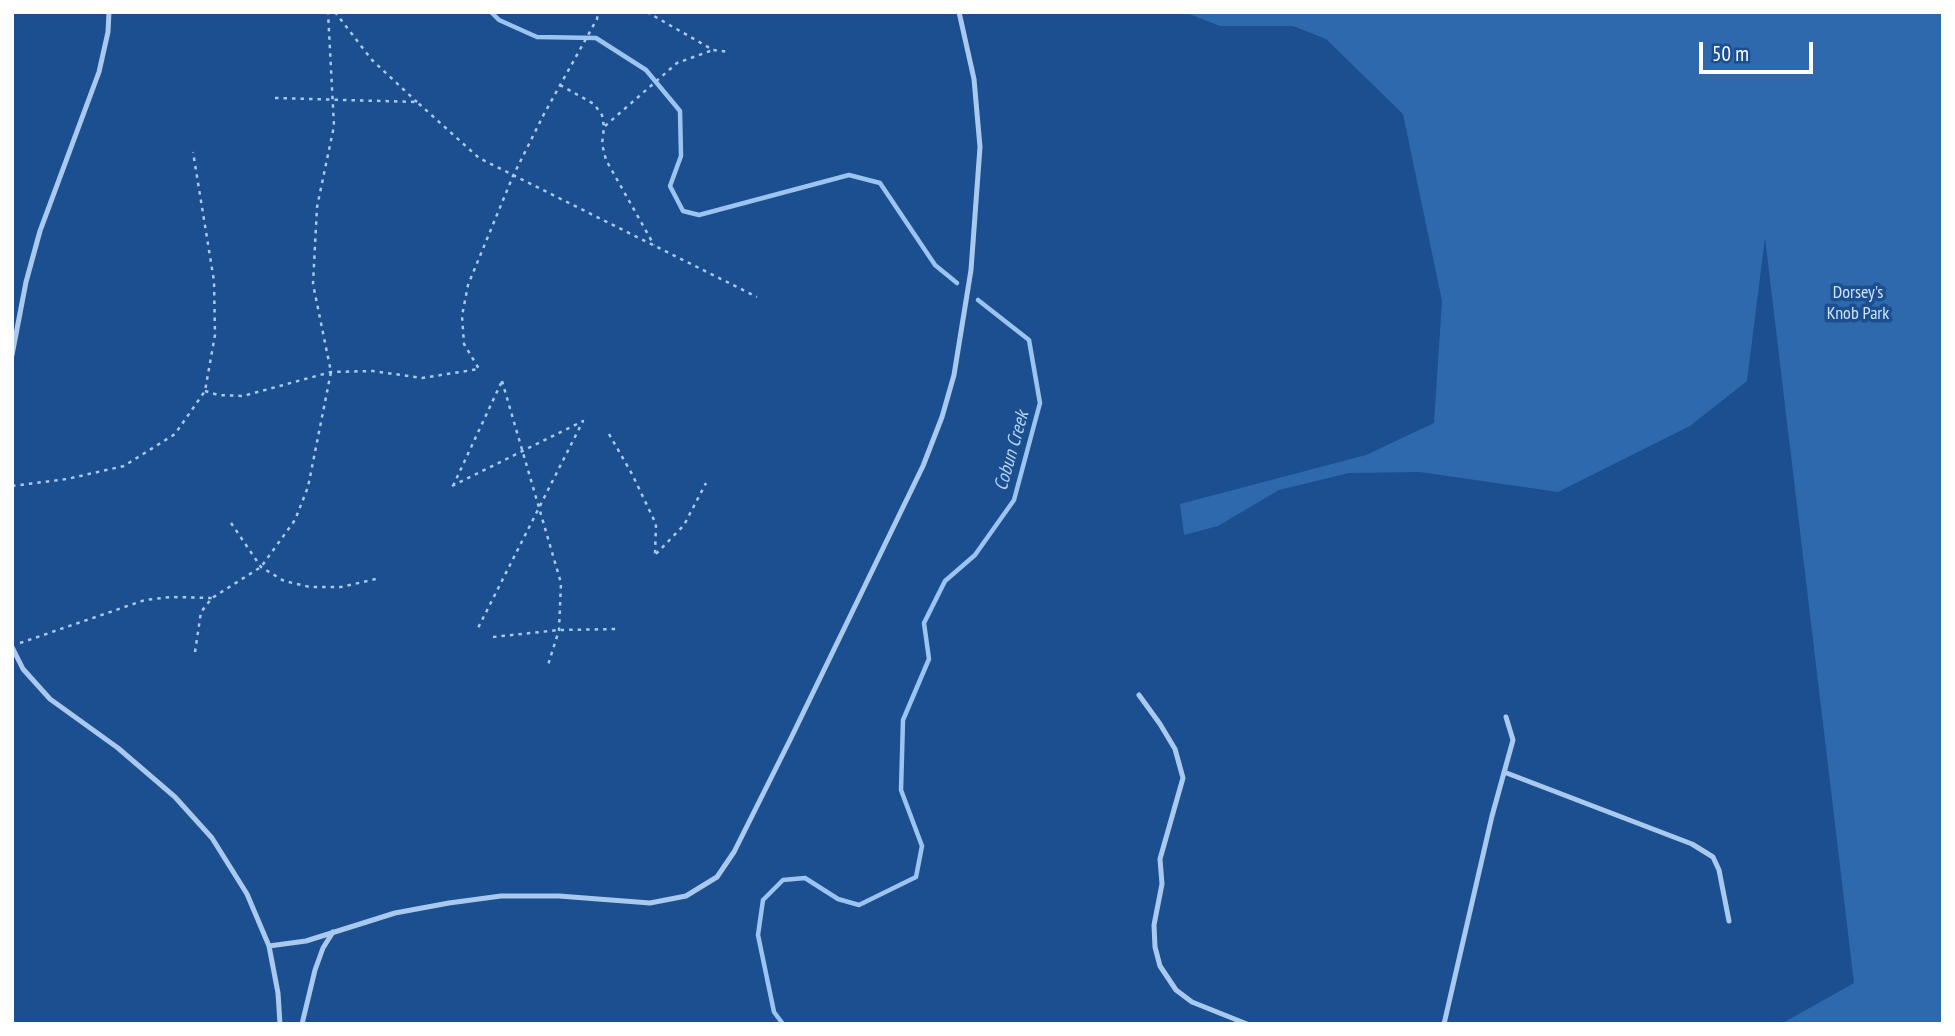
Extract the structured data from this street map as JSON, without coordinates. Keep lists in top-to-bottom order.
{
  "water": ["Cobun Creek"],
  "parks": ["Dorsey's Knob Park"],
  "scale_bar": "50 m"
}
